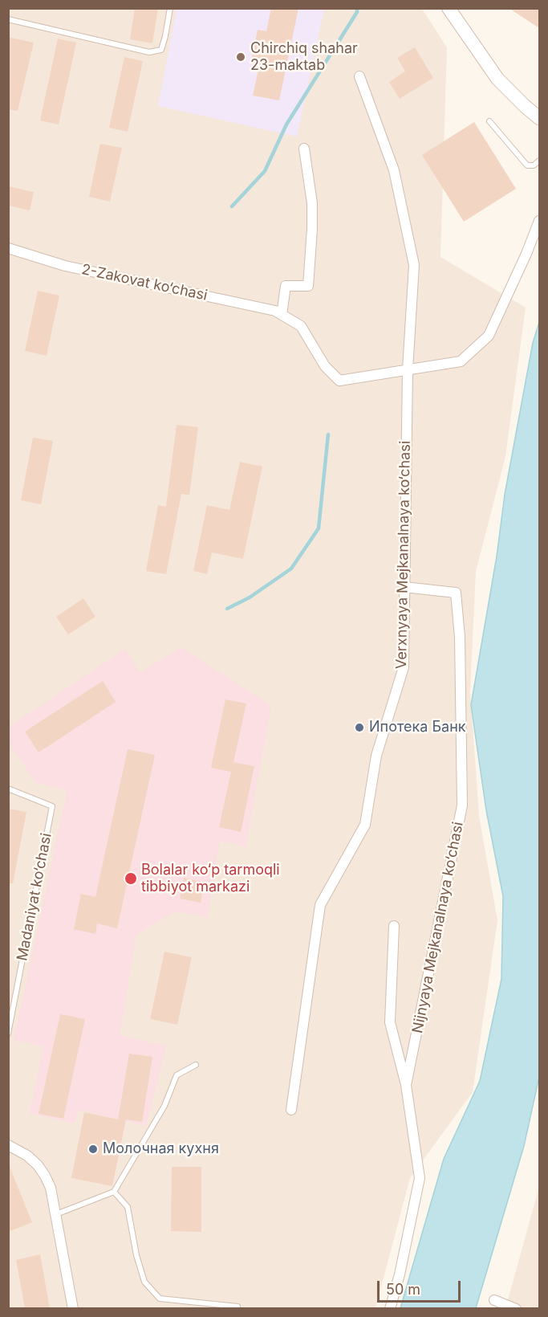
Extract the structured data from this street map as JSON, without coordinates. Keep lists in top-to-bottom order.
{
  "streets": {
    "street": ["2-Zakovat ko‘chasi", "Verxnyaya Mejkanalnaya ko‘chasi", "Nijnyaya Mejkanalnaya ko‘chasi"],
    "lane": ["Madaniyat ko‘chasi"]
  },
  "crossings": [
    ["2-Zakovat ko‘chasi", "Verxnyaya Mejkanalnaya ko‘chasi"],
    ["Verxnyaya Mejkanalnaya ko‘chasi", "Nijnyaya Mejkanalnaya ko‘chasi"]
  ],
  "places": [
    "Chirchiq shahar 23-maktab",
    "Ипотека Банк",
    "Bolalar ko‘p tarmoqli tibbiyot markazi",
    "Молочная кухня"
  ],
  "scale_bar": "50 m"
}
